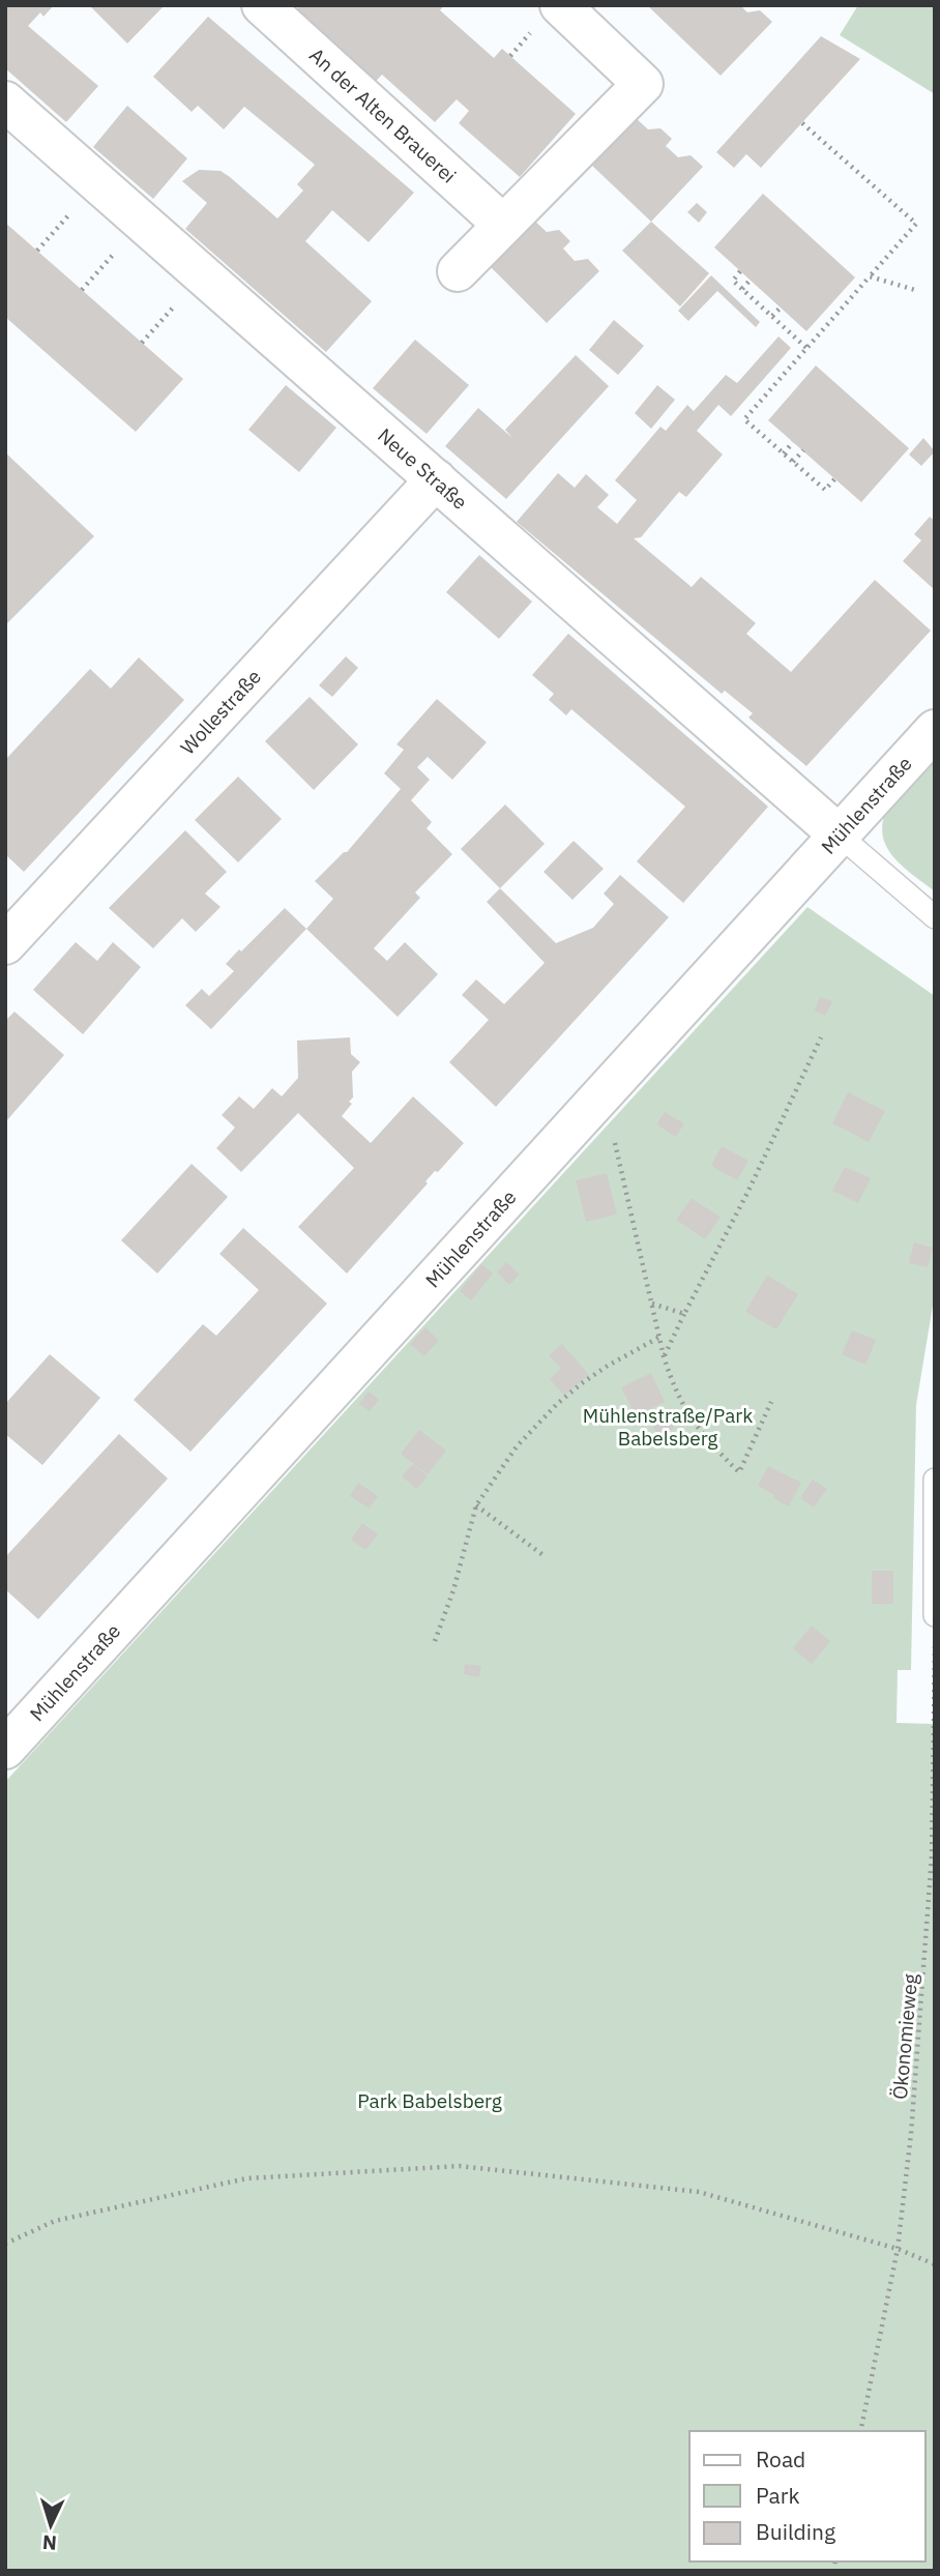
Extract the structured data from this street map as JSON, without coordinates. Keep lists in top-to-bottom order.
{
  "streets": {
    "street": [
      "An der Alten Brauerei",
      "Neue Straße",
      "Wollestraße",
      "Mühlenstraße"
    ],
    "path": ["Ökonomieweg"]
  },
  "crossings": [
    ["Neue Straße", "Wollestraße"],
    ["Neue Straße", "Mühlenstraße"]
  ],
  "parks": ["Mühlenstraße/Park Babelsberg", "Park Babelsberg"],
  "legend": ["Road", "Park", "Building"],
  "north": "bottom"
}
